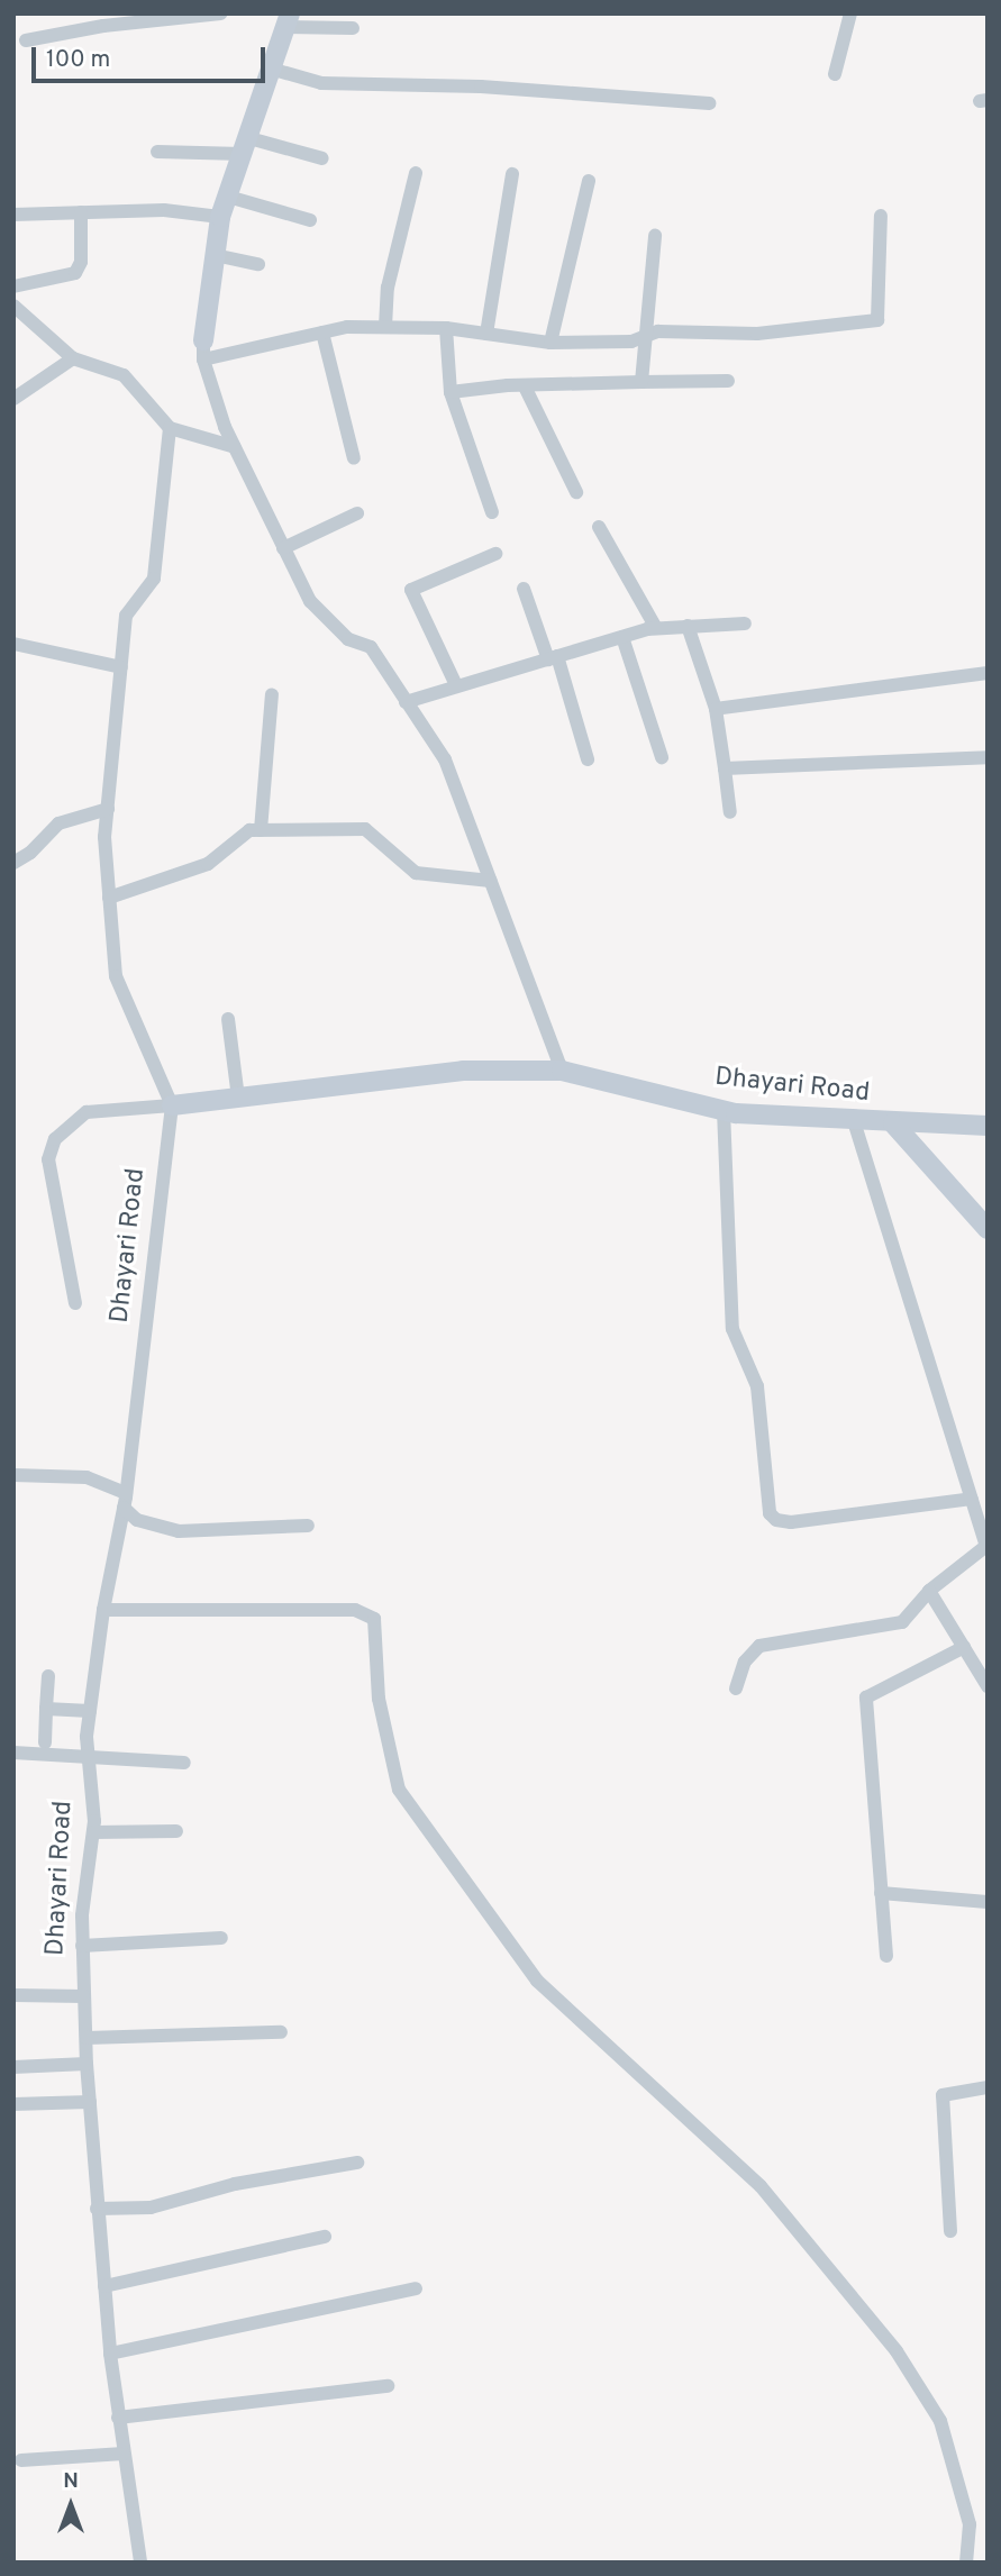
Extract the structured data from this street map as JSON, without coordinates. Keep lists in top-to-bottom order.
{
  "streets": {
    "street": ["Dhayari Road"]
  },
  "scale_bar": "100 m",
  "north": "top"
}
